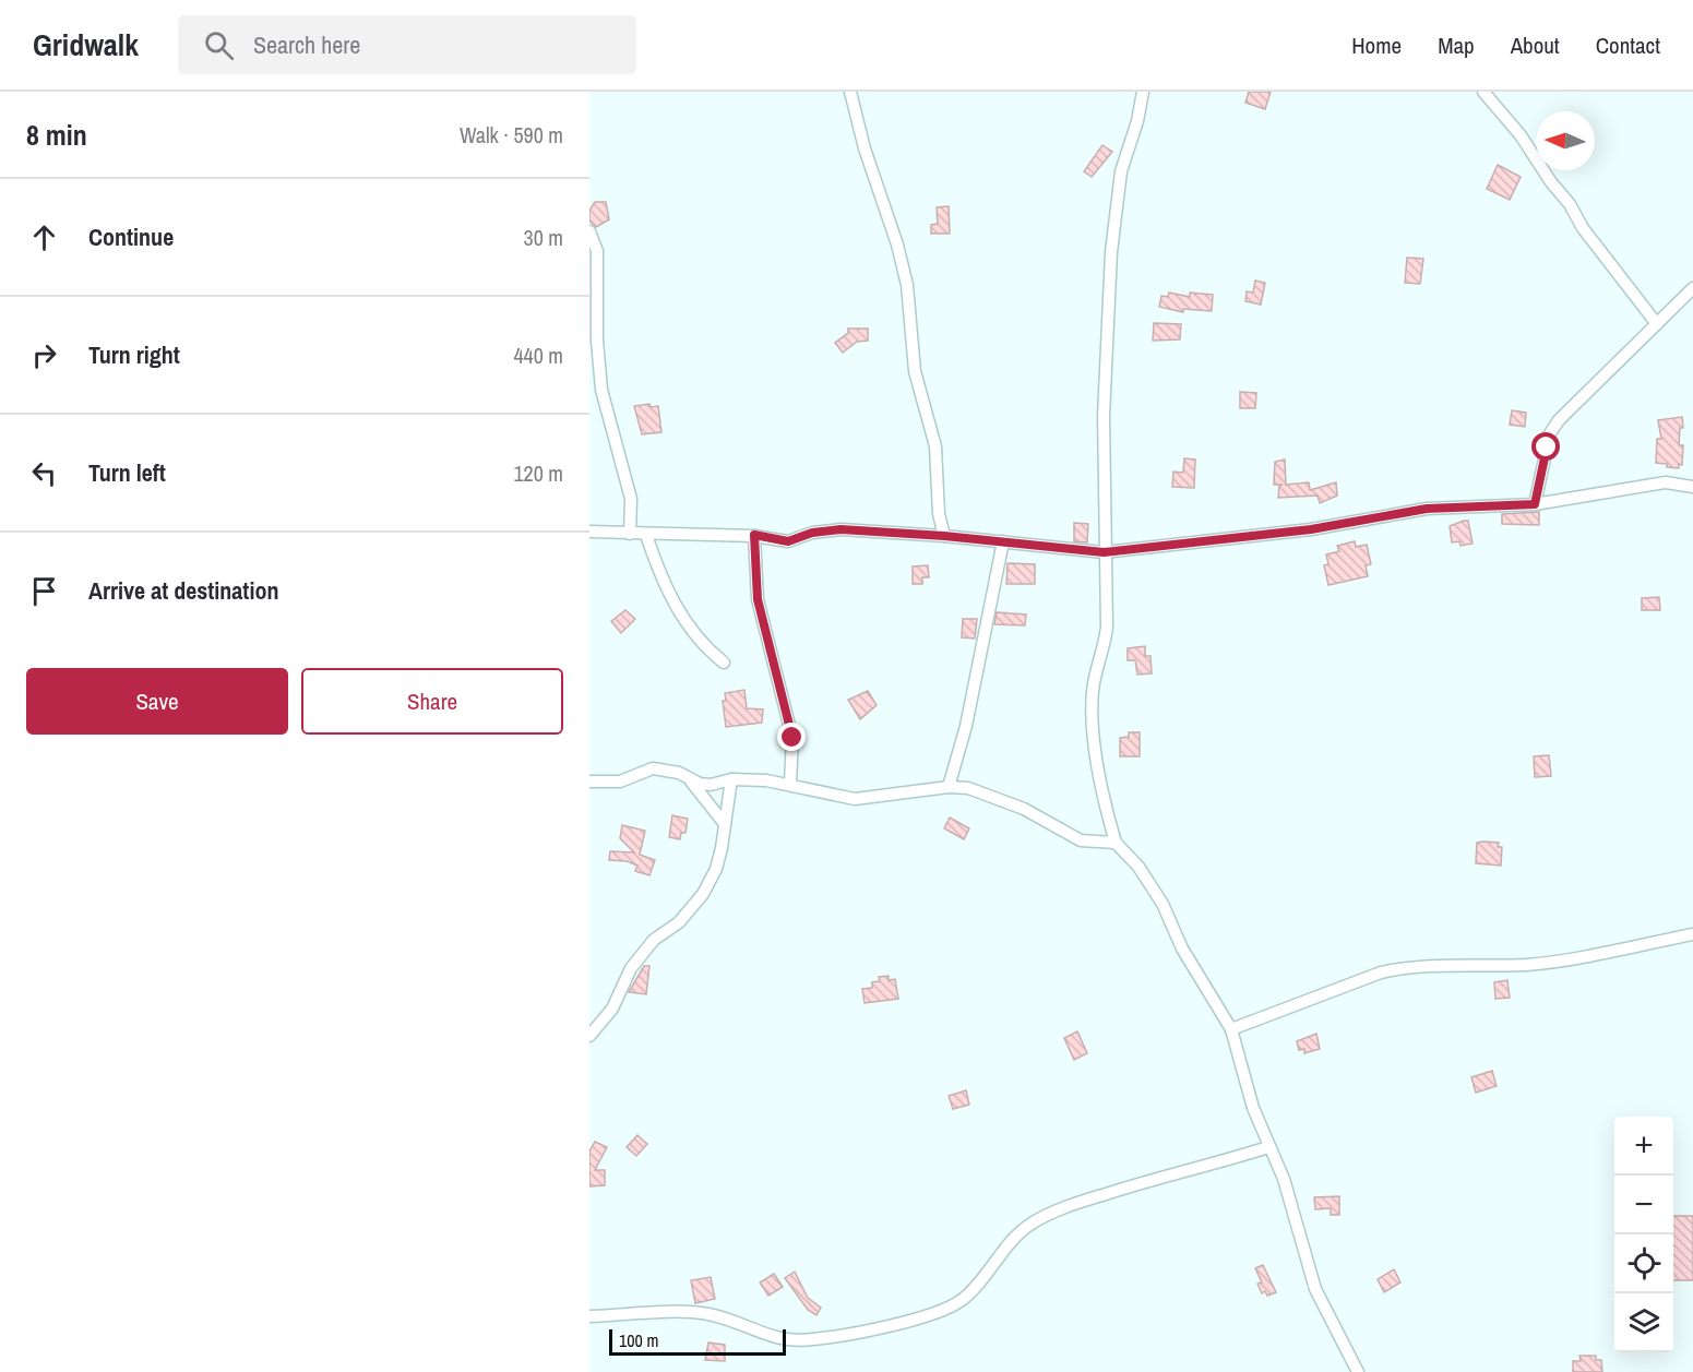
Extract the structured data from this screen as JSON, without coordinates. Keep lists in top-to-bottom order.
{
  "scale_bar": "100 m",
  "north": "left",
  "page": {
    "header": "Gridwalk",
    "search": "Search here",
    "nav": [
      "Home",
      "Map",
      "About",
      "Contact"
    ],
    "heading": ["8 min", "Walk · 590 m"],
    "list": [
      ["Continue", "30 m"],
      ["Turn right", "440 m"],
      ["Turn left", "120 m"],
      "Arrive at destination"
    ],
    "buttons": ["Save", "Share"],
    "map_buttons": ["+", "−"],
    "scale": "100 m"
  }
}
